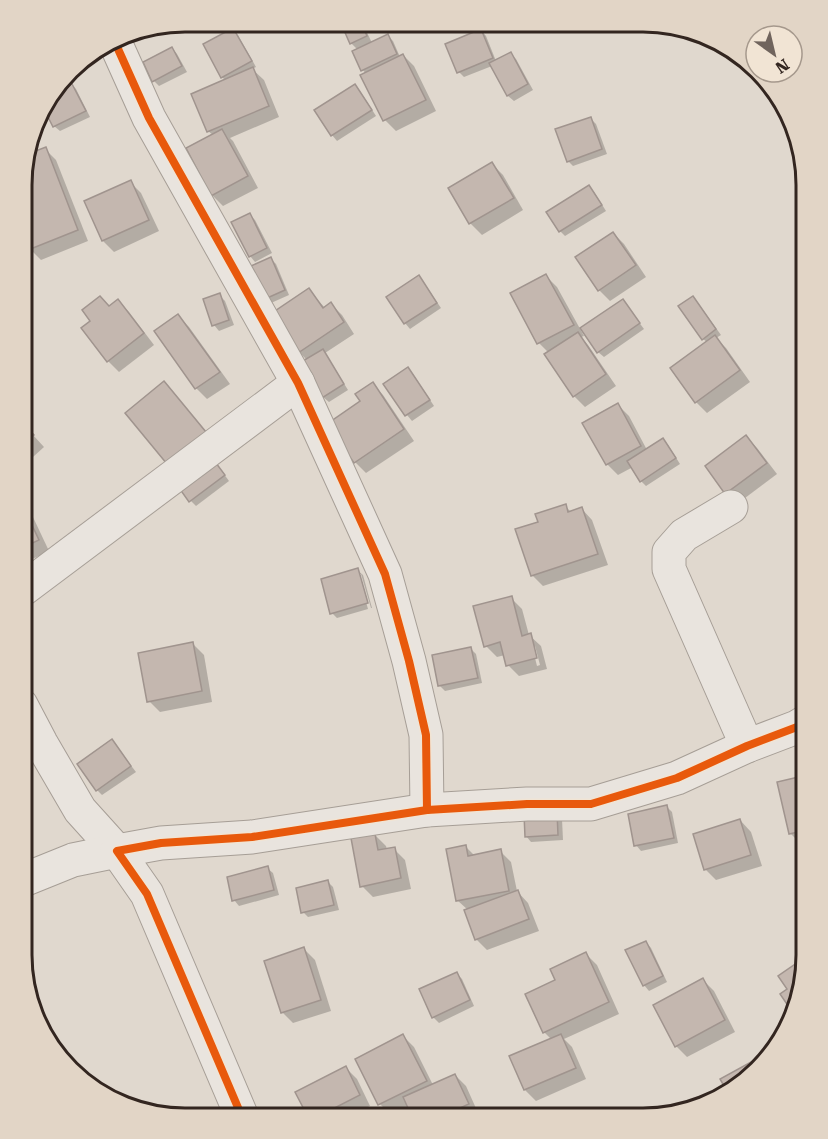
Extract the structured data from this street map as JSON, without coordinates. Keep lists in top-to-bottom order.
{
  "north": "bottom right"
}
